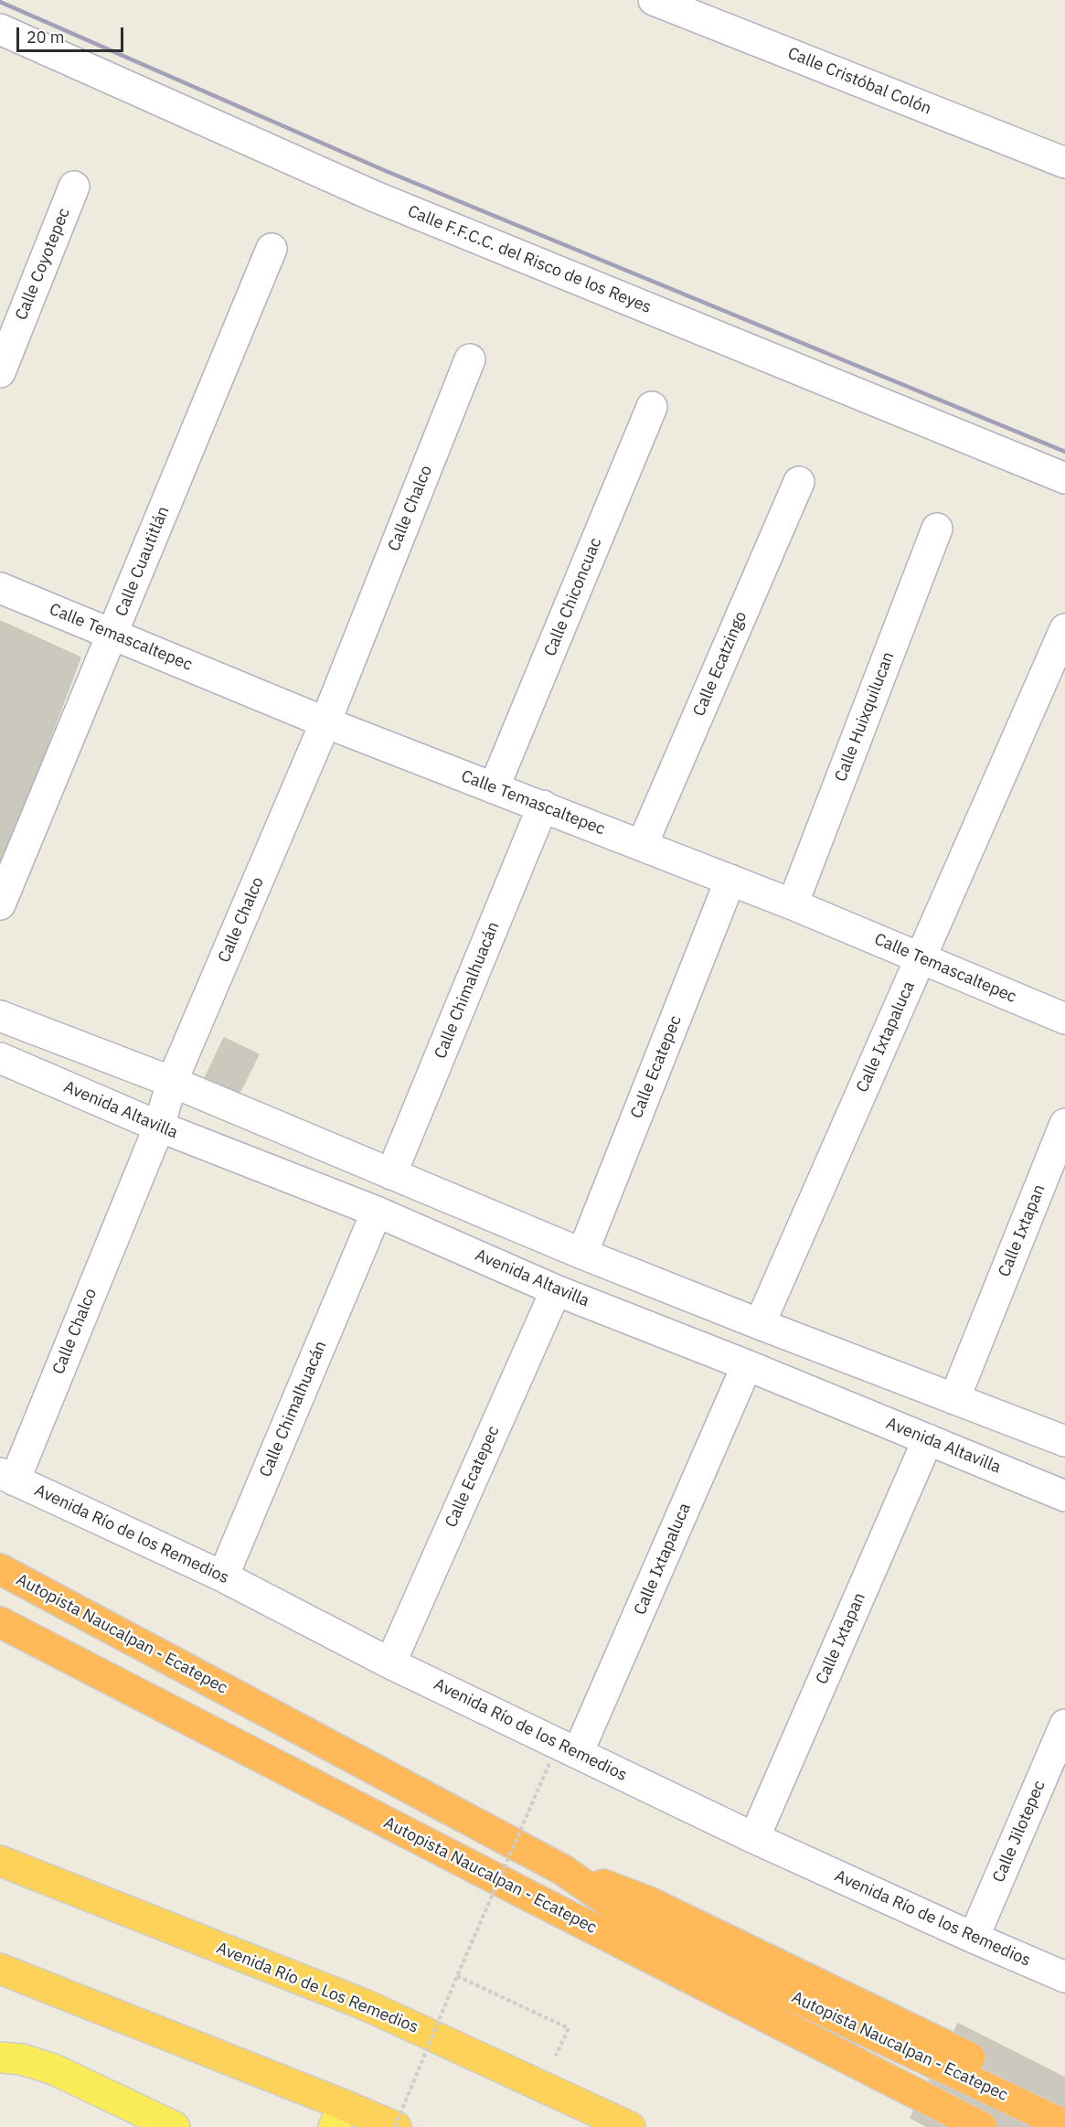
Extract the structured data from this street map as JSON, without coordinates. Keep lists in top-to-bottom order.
{
  "streets": {
    "highway": ["Autopista Naucalpan - Ecatepec", "Avenida Río de Los Remedios"],
    "street": [
      "Calle Cristóbal Colón",
      "Calle F.F.C.C. del Risco de los Reyes",
      "Calle Coyotepec",
      "Calle Chalco",
      "Calle Cuautitlán",
      "Calle Chiconcuac",
      "Calle Temascaltepec",
      "Calle Ecatzingo",
      "Calle Huixquilucan",
      "Calle Chimalhuacán",
      "Calle Ixtapaluca",
      "Calle Ecatepec",
      "Avenida Altavilla",
      "Calle Ixtapan",
      "Avenida Río de los Remedios",
      "Calle Jilotepec"
    ]
  },
  "crossings": [
    ["Calle Chalco", "Calle Temascaltepec"],
    ["Calle Chalco", "Avenida Altavilla"],
    ["Calle Chalco", "Avenida Río de los Remedios"],
    ["Calle Cuautitlán", "Calle Temascaltepec"],
    ["Calle Chiconcuac", "Calle Temascaltepec"],
    ["Calle Temascaltepec", "Calle Ecatzingo"],
    ["Calle Temascaltepec", "Calle Huixquilucan"],
    ["Calle Temascaltepec", "Calle Chimalhuacán"],
    ["Calle Temascaltepec", "Calle Ixtapaluca"],
    ["Calle Temascaltepec", "Calle Ecatepec"],
    ["Calle Chimalhuacán", "Avenida Altavilla"],
    ["Calle Chimalhuacán", "Avenida Río de los Remedios"],
    ["Calle Ixtapaluca", "Avenida Altavilla"],
    ["Calle Ixtapaluca", "Avenida Río de los Remedios"],
    ["Calle Ecatepec", "Avenida Altavilla"],
    ["Calle Ecatepec", "Avenida Río de los Remedios"],
    ["Avenida Altavilla", "Calle Ixtapan"],
    ["Calle Ixtapan", "Avenida Río de los Remedios"],
    ["Avenida Río de los Remedios", "Calle Jilotepec"]
  ],
  "scale_bar": "20 m"
}
